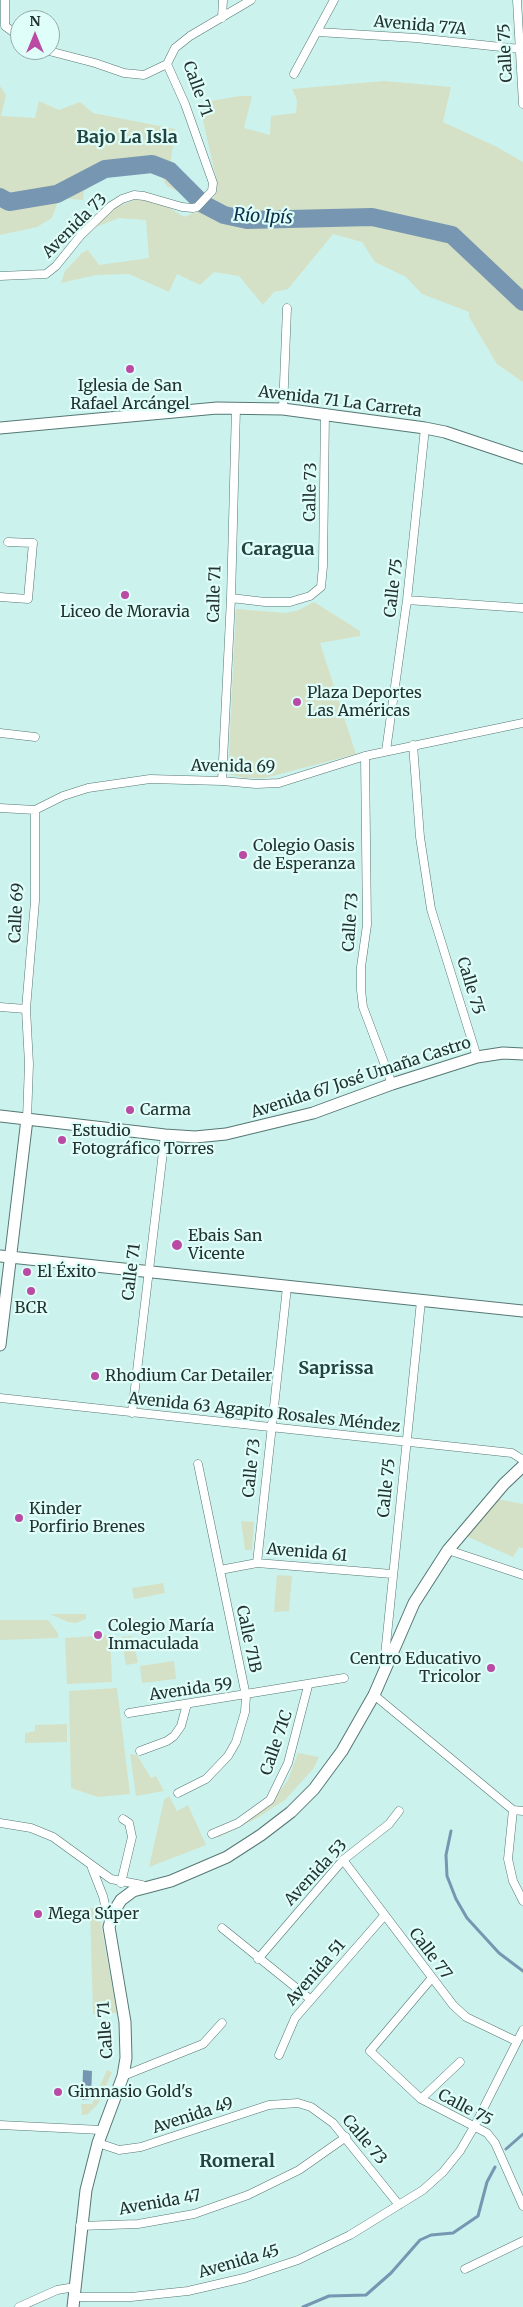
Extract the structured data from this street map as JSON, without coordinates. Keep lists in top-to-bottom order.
{
  "streets": {
    "street": [
      "Avenida 77A",
      "Calle 75",
      "Calle 71",
      "Avenida 73",
      "Avenida 71 La Carreta",
      "Calle 73",
      "Avenida 69",
      "Calle 69",
      "Avenida 67 José Umaña Castro",
      "Avenida 63 Agapito Rosales Méndez",
      "Avenida 61",
      "Calle 71B",
      "Avenida 59",
      "Calle 71C",
      "Avenida 53",
      "Calle 77",
      "Avenida 51",
      "Avenida 49",
      "Avenida 47",
      "Avenida 45"
    ]
  },
  "crossings": [
    ["Avenida 77A", "Calle 75"],
    ["Calle 75", "Avenida 71 La Carreta"],
    ["Calle 75", "Avenida 69"],
    ["Calle 75", "Avenida 67 José Umaña Castro"],
    ["Calle 75", "Avenida 63 Agapito Rosales Méndez"],
    ["Calle 75", "Avenida 61"],
    ["Calle 75", "Calle 77"],
    ["Calle 75", "Avenida 45"],
    ["Calle 71", "Avenida 73"],
    ["Calle 71", "Avenida 71 La Carreta"],
    ["Calle 71", "Calle 73"],
    ["Calle 71", "Avenida 69"],
    ["Calle 71", "Avenida 67 José Umaña Castro"],
    ["Calle 71", "Avenida 63 Agapito Rosales Méndez"],
    ["Calle 71", "Avenida 49"],
    ["Calle 71", "Avenida 47"],
    ["Calle 71", "Avenida 45"],
    ["Avenida 71 La Carreta", "Calle 73"],
    ["Calle 73", "Avenida 69"],
    ["Calle 73", "Avenida 67 José Umaña Castro"],
    ["Calle 73", "Avenida 63 Agapito Rosales Méndez"],
    ["Calle 73", "Avenida 61"],
    ["Calle 73", "Avenida 49"],
    ["Calle 73", "Avenida 47"],
    ["Calle 73", "Avenida 45"],
    ["Avenida 69", "Calle 69"],
    ["Calle 69", "Avenida 67 José Umaña Castro"],
    ["Avenida 61", "Calle 71B"],
    ["Calle 71B", "Avenida 59"],
    ["Avenida 59", "Calle 71C"],
    ["Avenida 53", "Calle 77"],
    ["Calle 77", "Avenida 51"],
    ["Calle 77", "Avenida 45"]
  ],
  "districts": [
    "Bajo La Isla",
    "Caragua",
    "Saprissa",
    "Romeral"
  ],
  "water": ["Río Ipís"],
  "places": [
    "Iglesia de San Rafael Arcángel",
    "Liceo de Moravia",
    "Plaza Deportes Las Américas",
    "Colegio Oasis de Esperanza",
    "Carma",
    "Estudio Fotográfico Torres",
    "Ebais San Vicente",
    "El Éxito",
    "BCR",
    "Rhodium Car Detailer",
    "Kinder Porfirio Brenes",
    "Colegio María Inmaculada",
    "Centro Educativo Tricolor",
    "Mega Súper",
    "Gimnasio Gold's"
  ],
  "north": "top"
}
